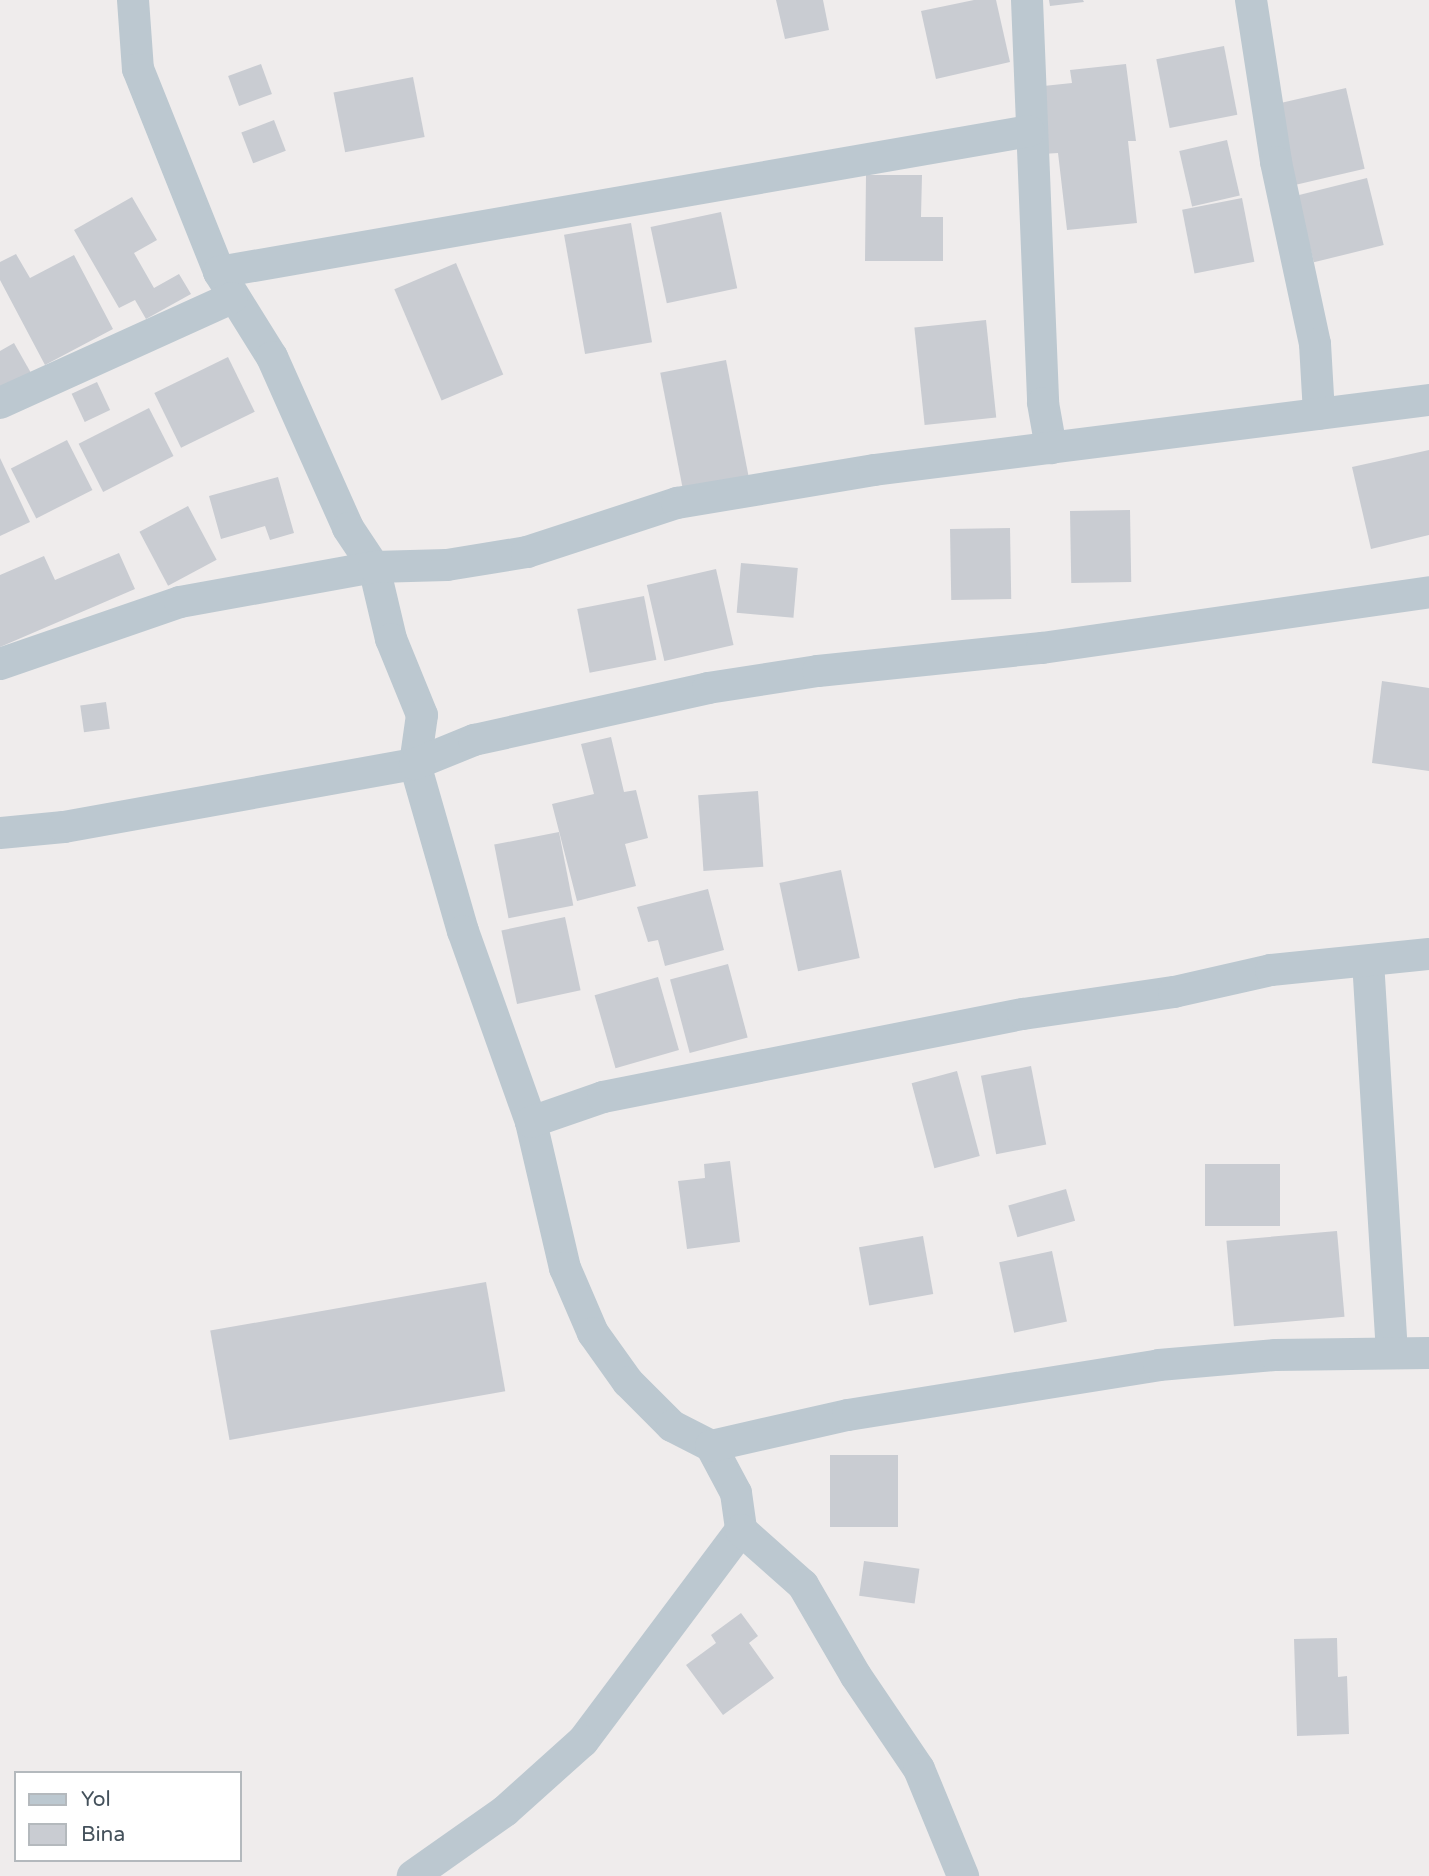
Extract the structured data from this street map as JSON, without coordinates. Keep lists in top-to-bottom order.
{
  "legend": ["Yol", "Bina"]
}
